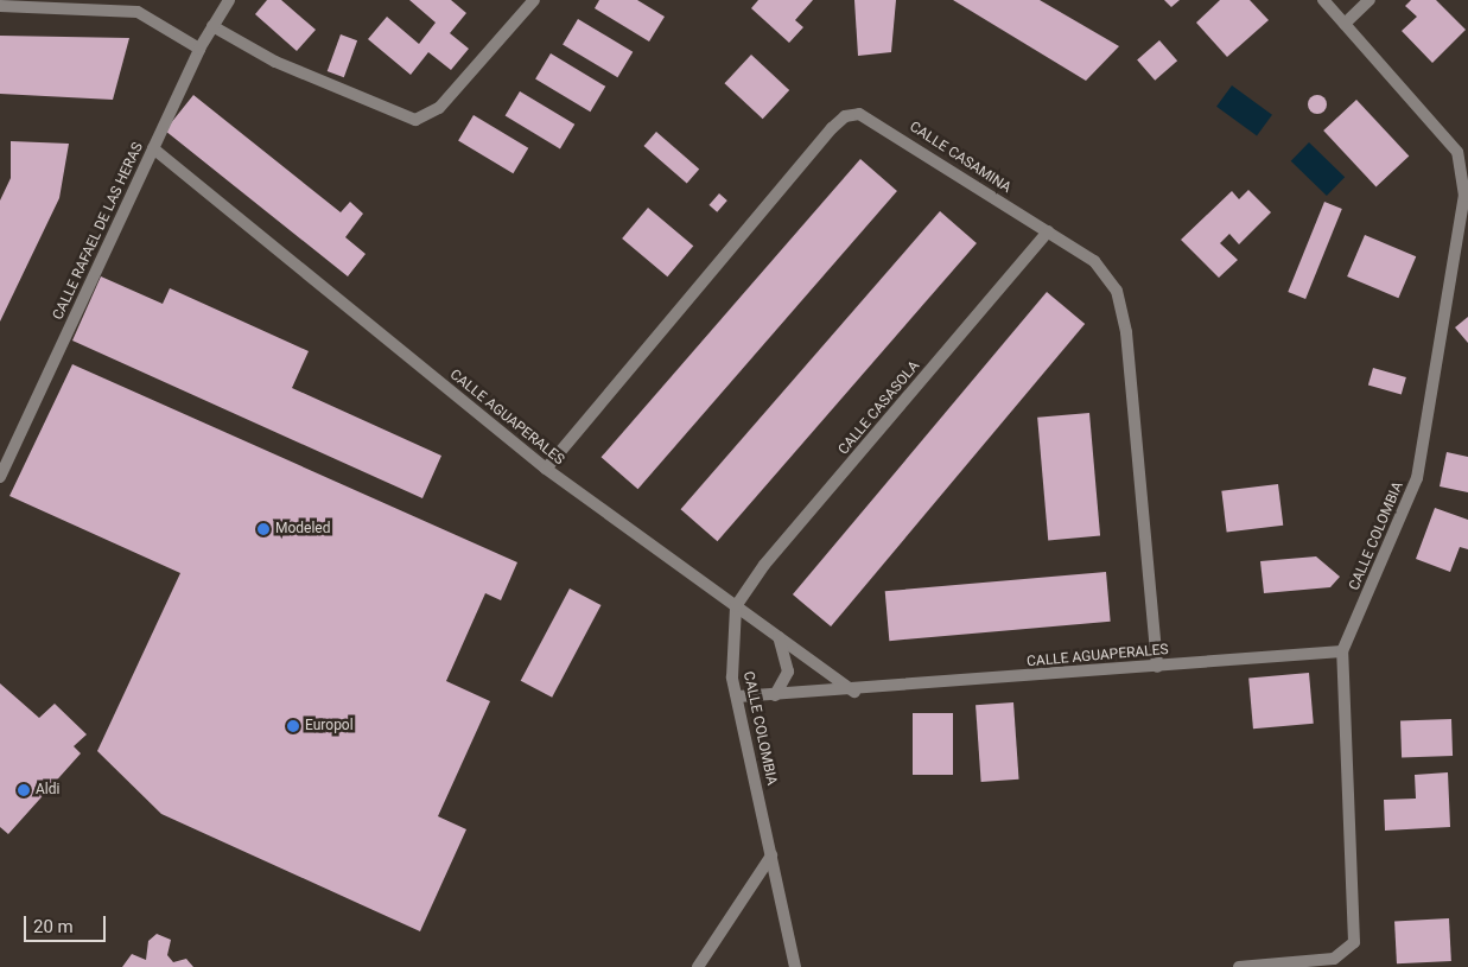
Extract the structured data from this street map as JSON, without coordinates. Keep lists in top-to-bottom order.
{
  "streets": {
    "street": [
      "CALLE CASAMINA",
      "CALLE RAFAEL DE LAS HERAS",
      "CALLE CASASOLA",
      "CALLE AGUAPERALES",
      "CALLE COLOMBIA"
    ]
  },
  "crossings": [
    ["CALLE CASAMINA", "CALLE CASASOLA"],
    ["CALLE CASAMINA", "CALLE AGUAPERALES"],
    ["CALLE RAFAEL DE LAS HERAS", "CALLE AGUAPERALES"],
    ["CALLE CASASOLA", "CALLE AGUAPERALES"],
    ["CALLE CASASOLA", "CALLE COLOMBIA"],
    ["CALLE AGUAPERALES", "CALLE COLOMBIA"]
  ],
  "places": ["Modeled", "Europol", "Aldi"],
  "scale_bar": "20 m"
}
